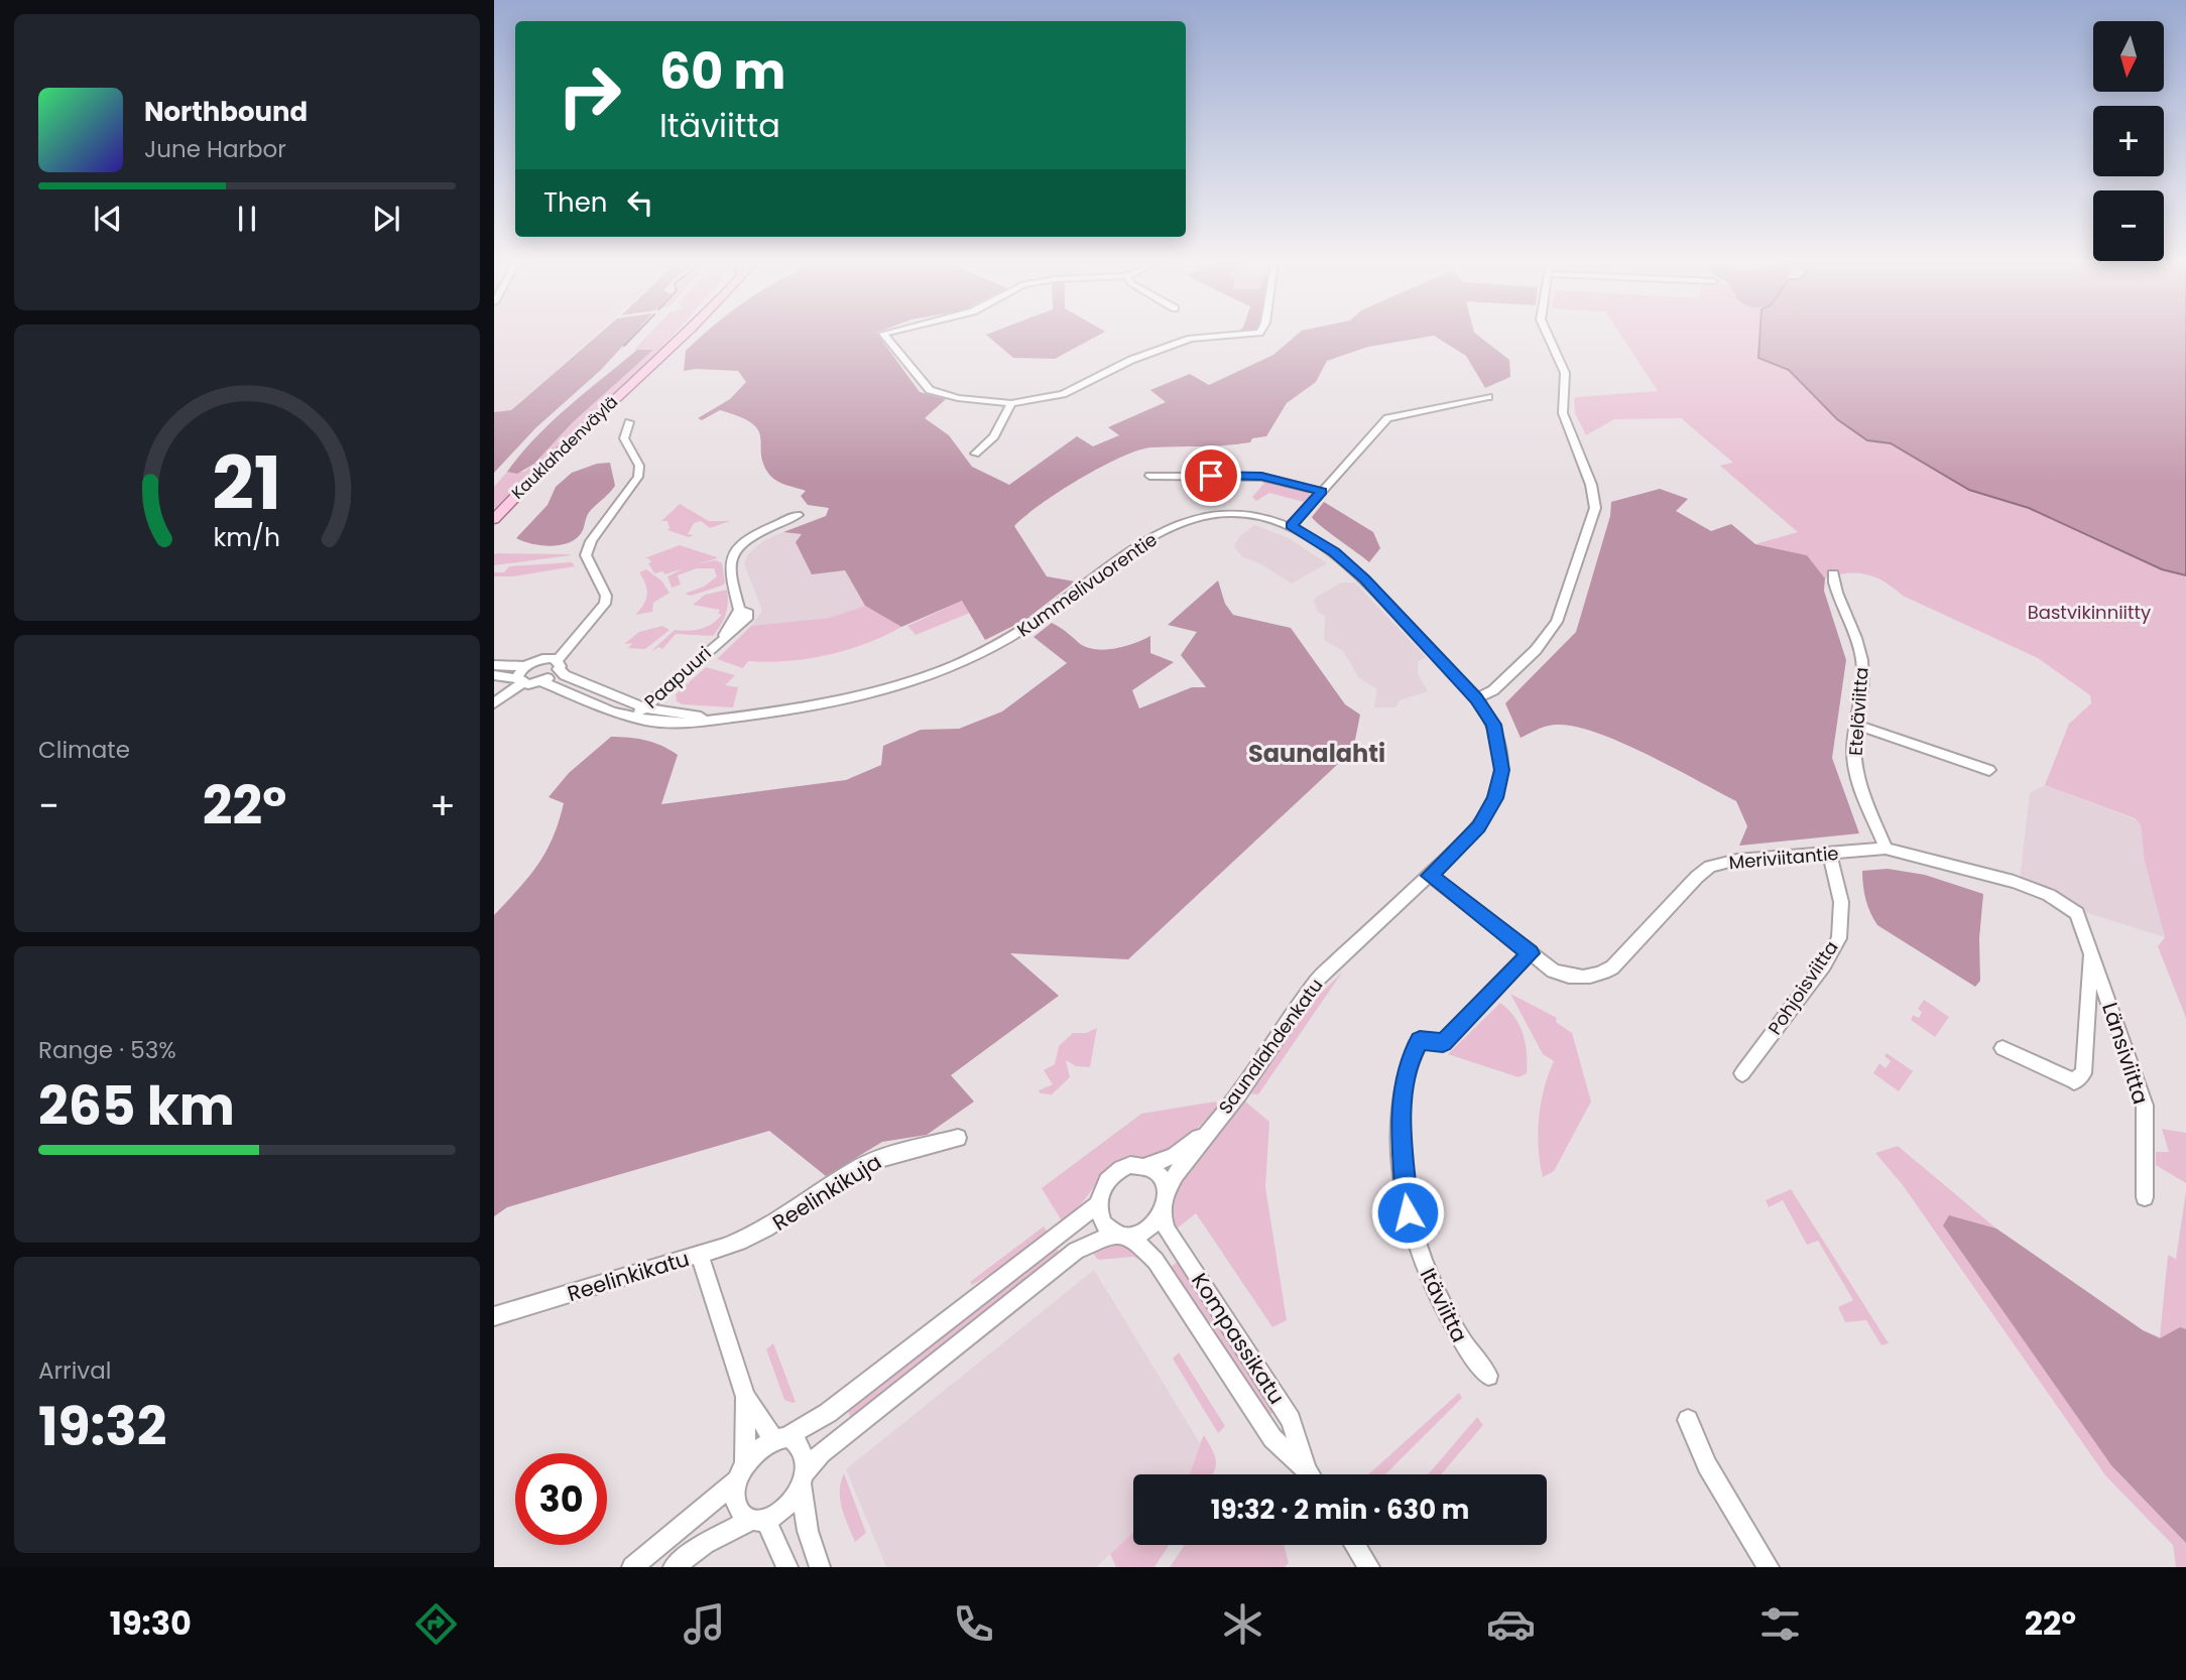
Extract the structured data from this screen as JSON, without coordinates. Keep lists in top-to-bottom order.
{
  "streets": {
    "main road": ["Kauklahdenväylä"],
    "street": [
      "Kummelivuorentie",
      "Paapuuri",
      "Eteläviitta",
      "Meriviitantie",
      "Pohjoisviitta",
      "Saunalahdenkatu",
      "Länsiviitta",
      "Reelinkikuja",
      "Reelinkikatu",
      "Itäviitta",
      "Kompassikatu"
    ]
  },
  "crossings": [
    ["Kummelivuorentie", "Paapuuri"],
    ["Kummelivuorentie", "Saunalahdenkatu"],
    ["Eteläviitta", "Meriviitantie"],
    ["Meriviitantie", "Pohjoisviitta"],
    ["Meriviitantie", "Saunalahdenkatu"],
    ["Meriviitantie", "Länsiviitta"],
    ["Meriviitantie", "Itäviitta"],
    ["Saunalahdenkatu", "Kompassikatu"],
    ["Reelinkikuja", "Reelinkikatu"]
  ],
  "districts": ["Saunalahti"],
  "parks": ["Bastvikinniitty"],
  "north": "bottom",
  "page": {
    "map_buttons": ["+", "−"],
    "turn": ["60 m", "Itäviitta"],
    "song": ["Northbound", "June Harbor"],
    "then": "Then",
    "tile": [
      "Climate",
      ["Range · 53%", "265 km"],
      ["Arrival", "19:32"]
    ],
    "heat": ["−", "22°", "+"],
    "limit": "30",
    "trip": "19:32 · 2 min · 630 m",
    "tabs": ["19:30", "22°"],
    "gauge": ["21", "km/h"]
  }
}
